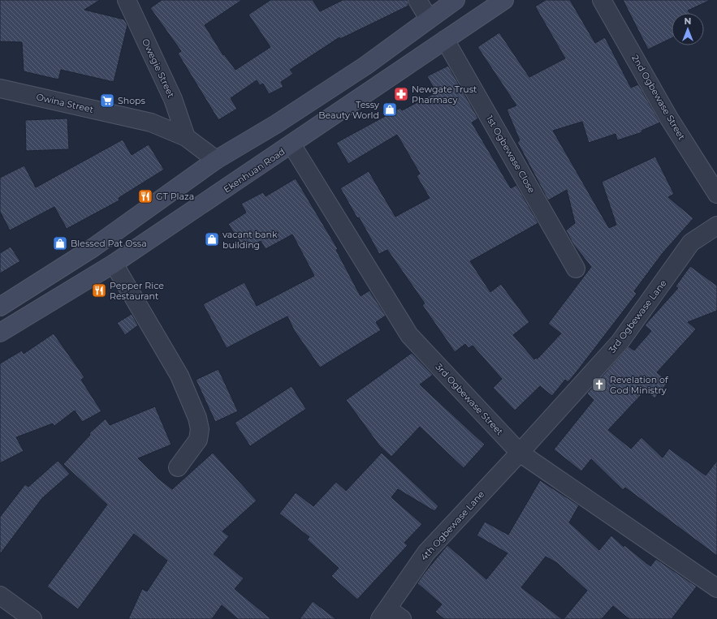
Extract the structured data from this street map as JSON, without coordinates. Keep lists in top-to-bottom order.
{
  "streets": {
    "main road": ["Ekenhuan Road"],
    "street": [
      "Owegie Street",
      "2nd Ogbewase Street",
      "Owina Street",
      "1st Ogbewase Close",
      "3rd Ogbewase Lane",
      "3rd Ogbewase Street",
      "4th Ogbewase Lane"
    ]
  },
  "crossings": [
    ["Owegie Street", "Owina Street"],
    ["1st Ogbewase Close", "Ekenhuan Road"],
    ["Ekenhuan Road", "3rd Ogbewase Street"],
    ["3rd Ogbewase Lane", "3rd Ogbewase Street"],
    ["3rd Ogbewase Lane", "4th Ogbewase Lane"],
    ["3rd Ogbewase Street", "4th Ogbewase Lane"]
  ],
  "places": {
    "pharmacy": ["Newgate Trust Pharmacy"],
    "supermarket": ["Shops"],
    "shop": ["Tessy Beauty World", "vacant bank building", "Blessed Pat Ossa"],
    "restaurant": ["GT Plaza", "Pepper Rice Restaurant"],
    "church": ["Revelation of God Ministry"]
  },
  "north": "top"
}
